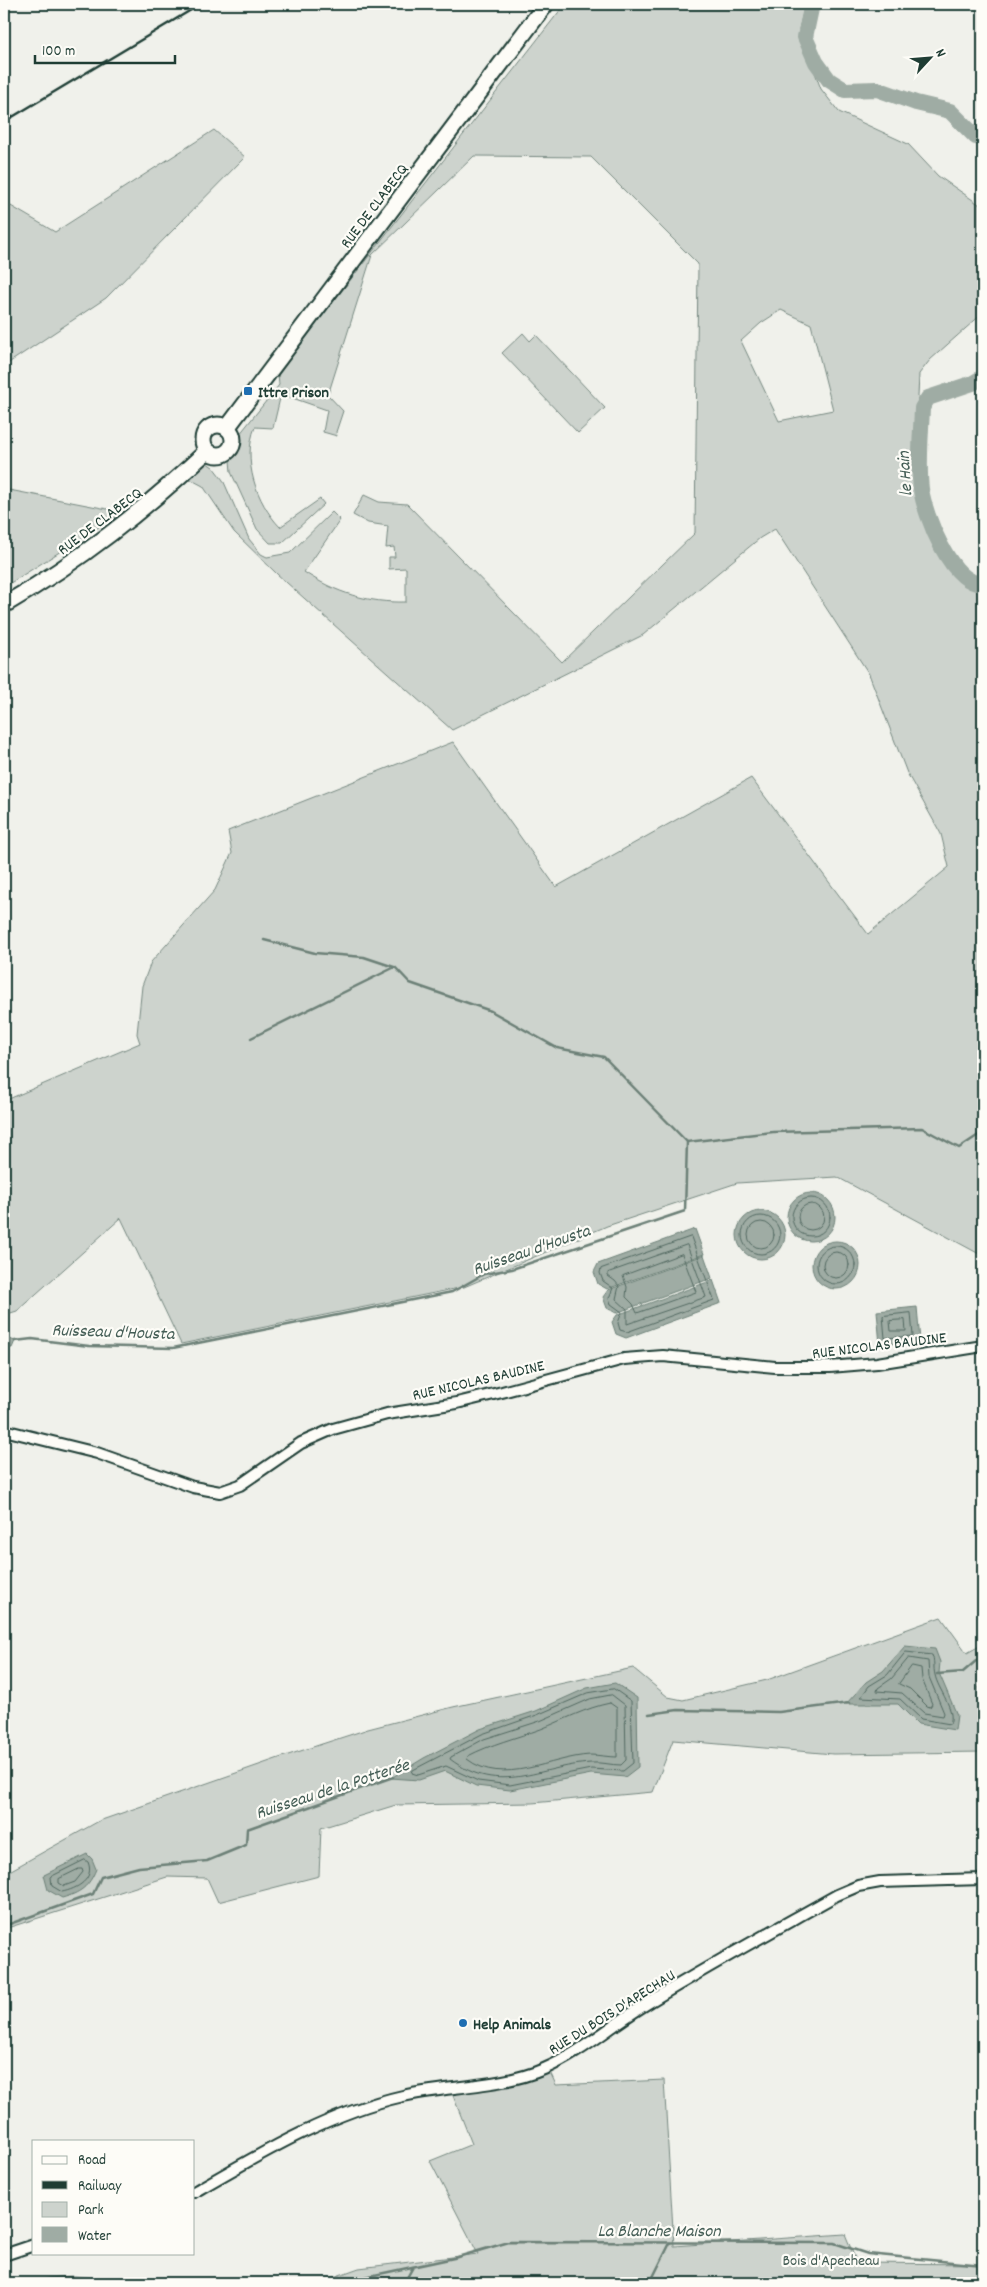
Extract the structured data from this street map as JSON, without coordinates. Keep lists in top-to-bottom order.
{
  "streets": {
    "street": ["RUE DE CLABECQ", "RUE NICOLAS BAUDINE", "RUE DU BOIS D'APECHAU"]
  },
  "water": [
    "le Hain",
    "Ruisseau d'Housta",
    "Ruisseau de la Potterée",
    "La Blanche Maison"
  ],
  "parks": ["Bois d'Apecheau"],
  "places": {
    "transit": ["Ittre Prison"],
    "other": ["Help Animals"]
  },
  "legend": [
    "Road",
    "Railway",
    "Park",
    "Water"
  ],
  "scale_bar": "100 m",
  "north": "top right"
}
